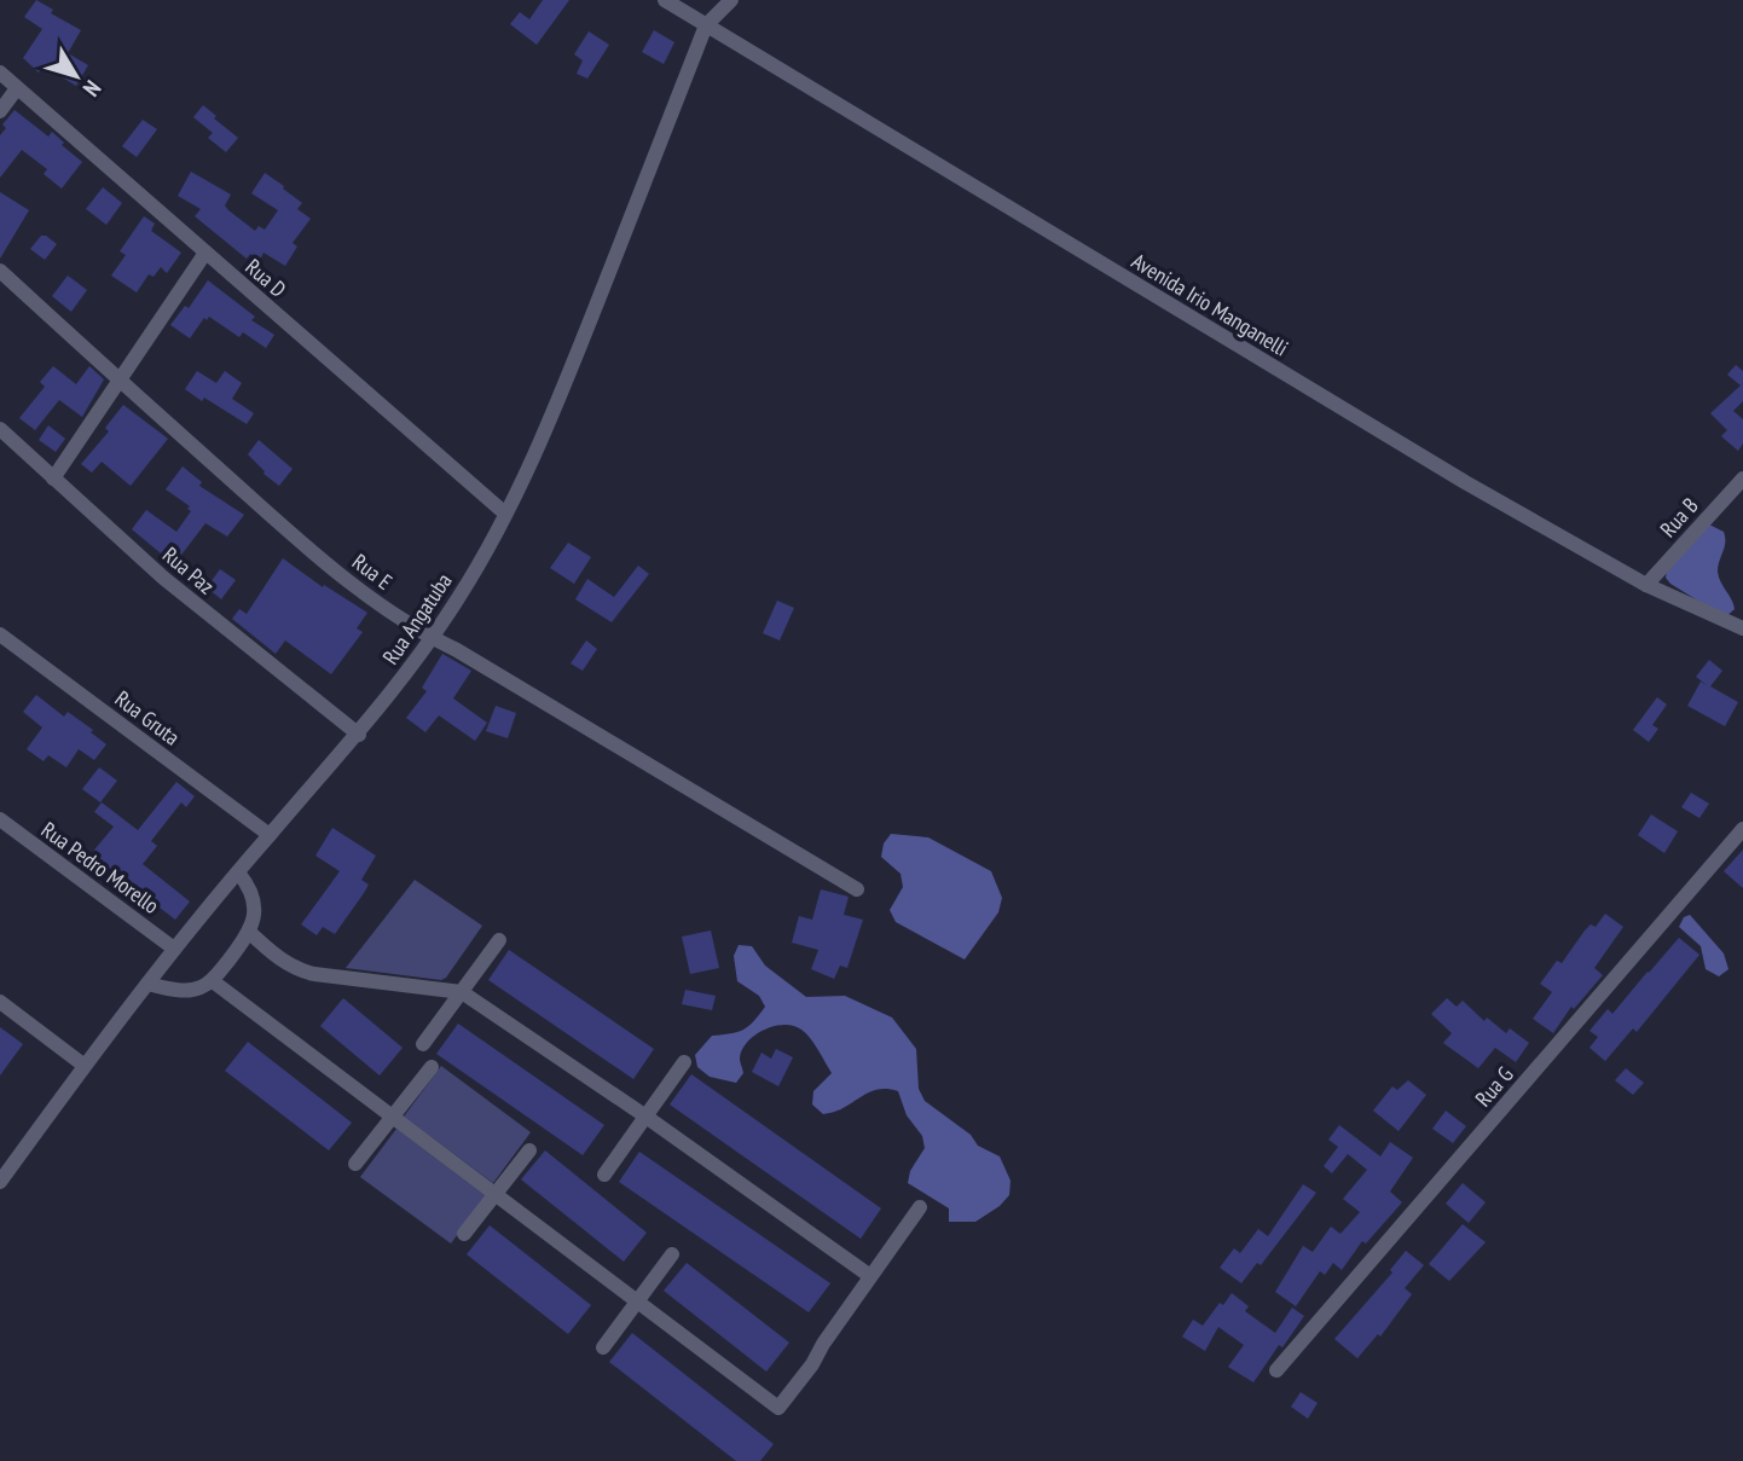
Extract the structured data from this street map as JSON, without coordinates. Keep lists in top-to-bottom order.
{
  "streets": {
    "street": [
      "Rua D",
      "Avenida Irio Manganelli",
      "Rua B",
      "Rua Paz",
      "Rua E",
      "Rua Angatuba",
      "Rua Gruta",
      "Rua Pedro Morello",
      "Rua G"
    ]
  },
  "crossings": [
    ["Rua D", "Rua Angatuba"],
    ["Avenida Irio Manganelli", "Rua B"],
    ["Avenida Irio Manganelli", "Rua Angatuba"],
    ["Rua Paz", "Rua Angatuba"],
    ["Rua E", "Rua Angatuba"],
    ["Rua Angatuba", "Rua Gruta"],
    ["Rua Angatuba", "Rua Pedro Morello"]
  ],
  "north": "bottom right"
}
